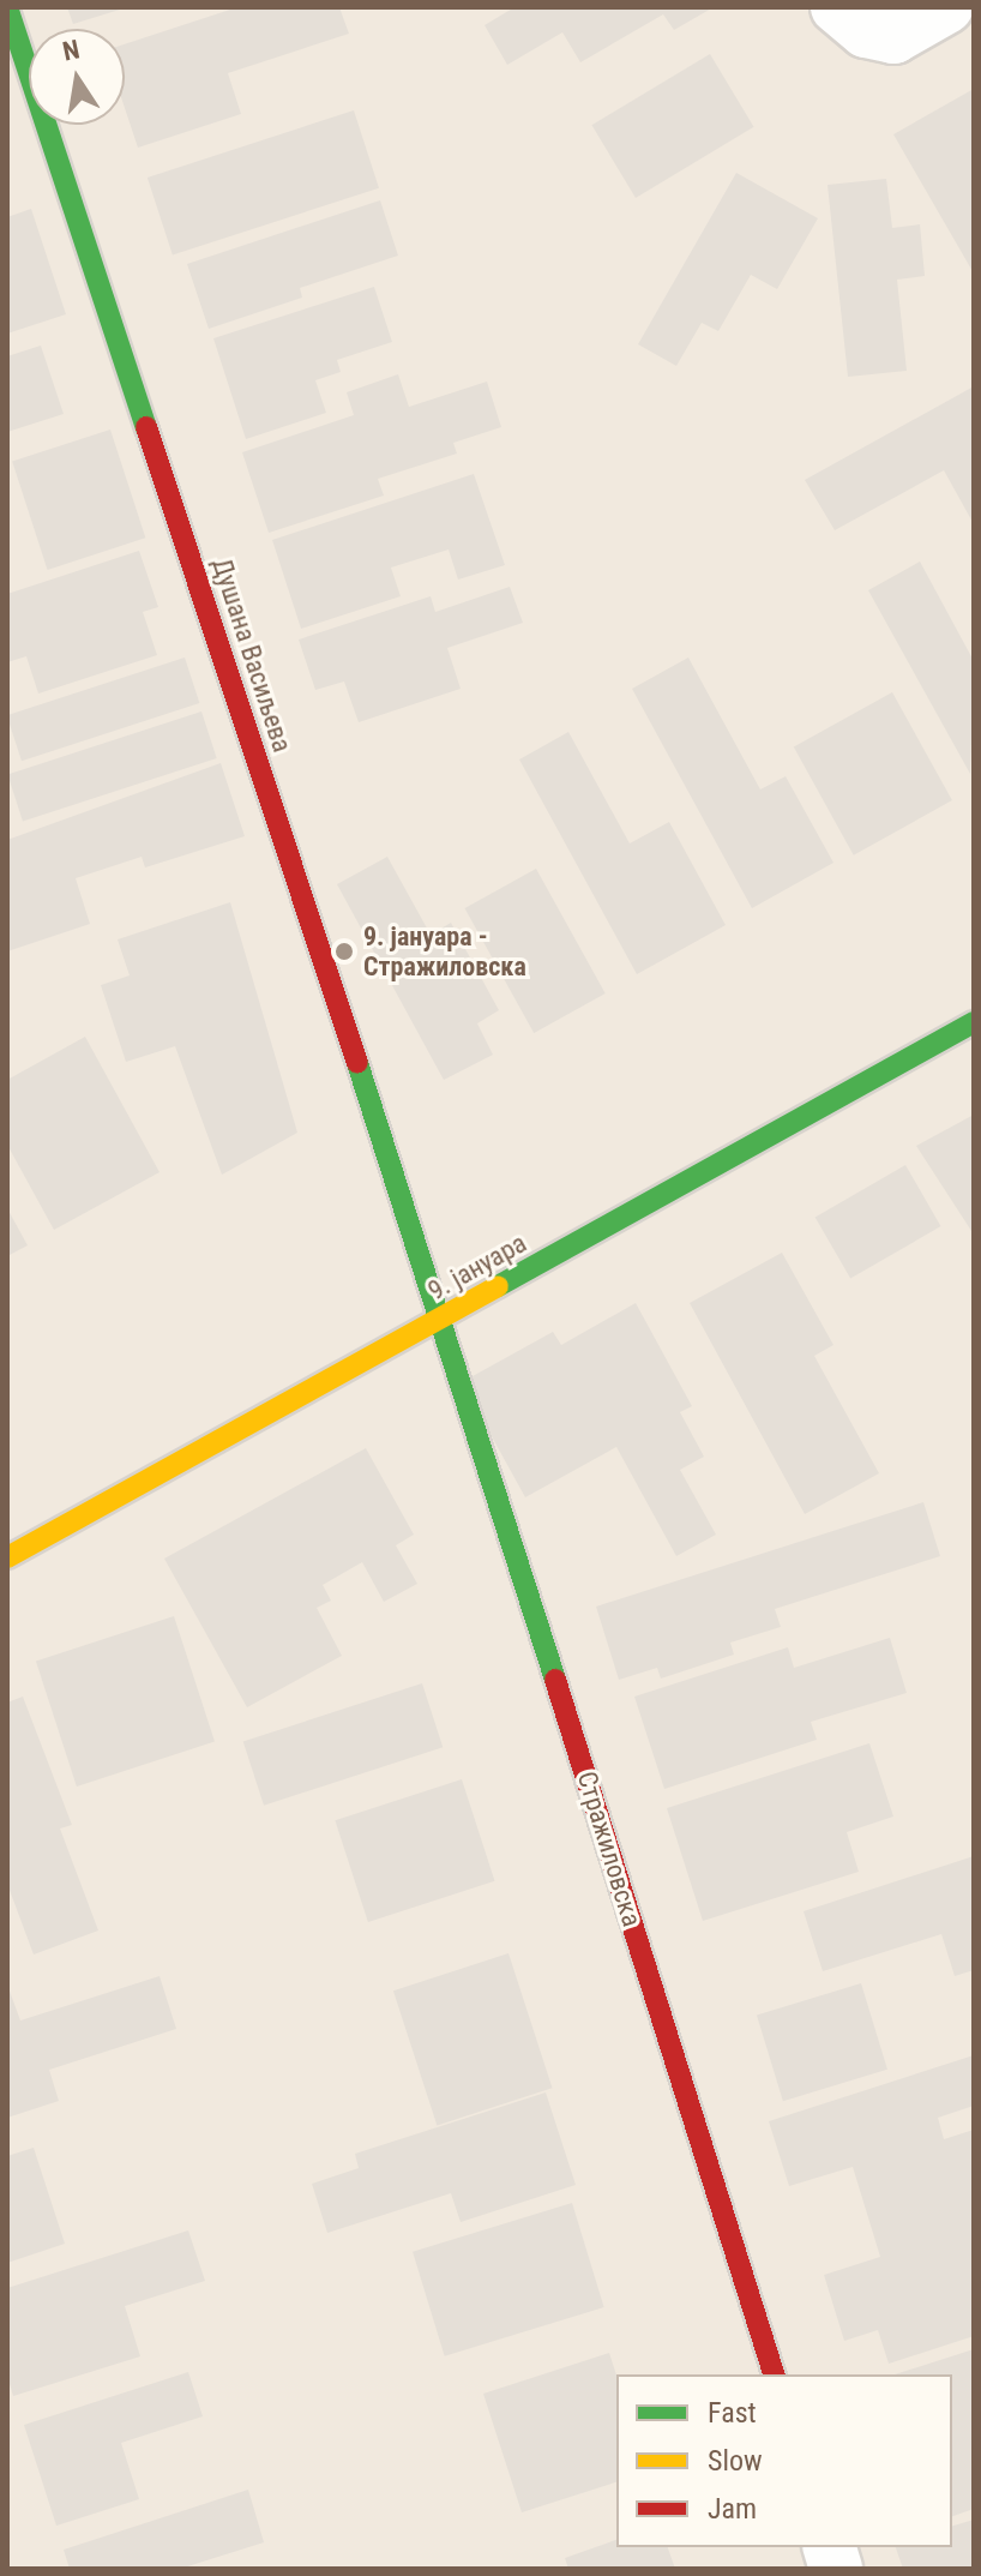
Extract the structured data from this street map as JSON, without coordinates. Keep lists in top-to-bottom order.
{
  "streets": {
    "street": ["Душана Васиљева", "9. јануара", "Стражиловска"]
  },
  "crossings": [
    ["Душана Васиљева", "9. јануара"],
    ["Душана Васиљева", "Стражиловска"],
    ["9. јануара", "Стражиловска"]
  ],
  "places": ["9. јануара - Стражиловска"],
  "legend": ["Fast", "Slow", "Jam"],
  "north": "top"
}
